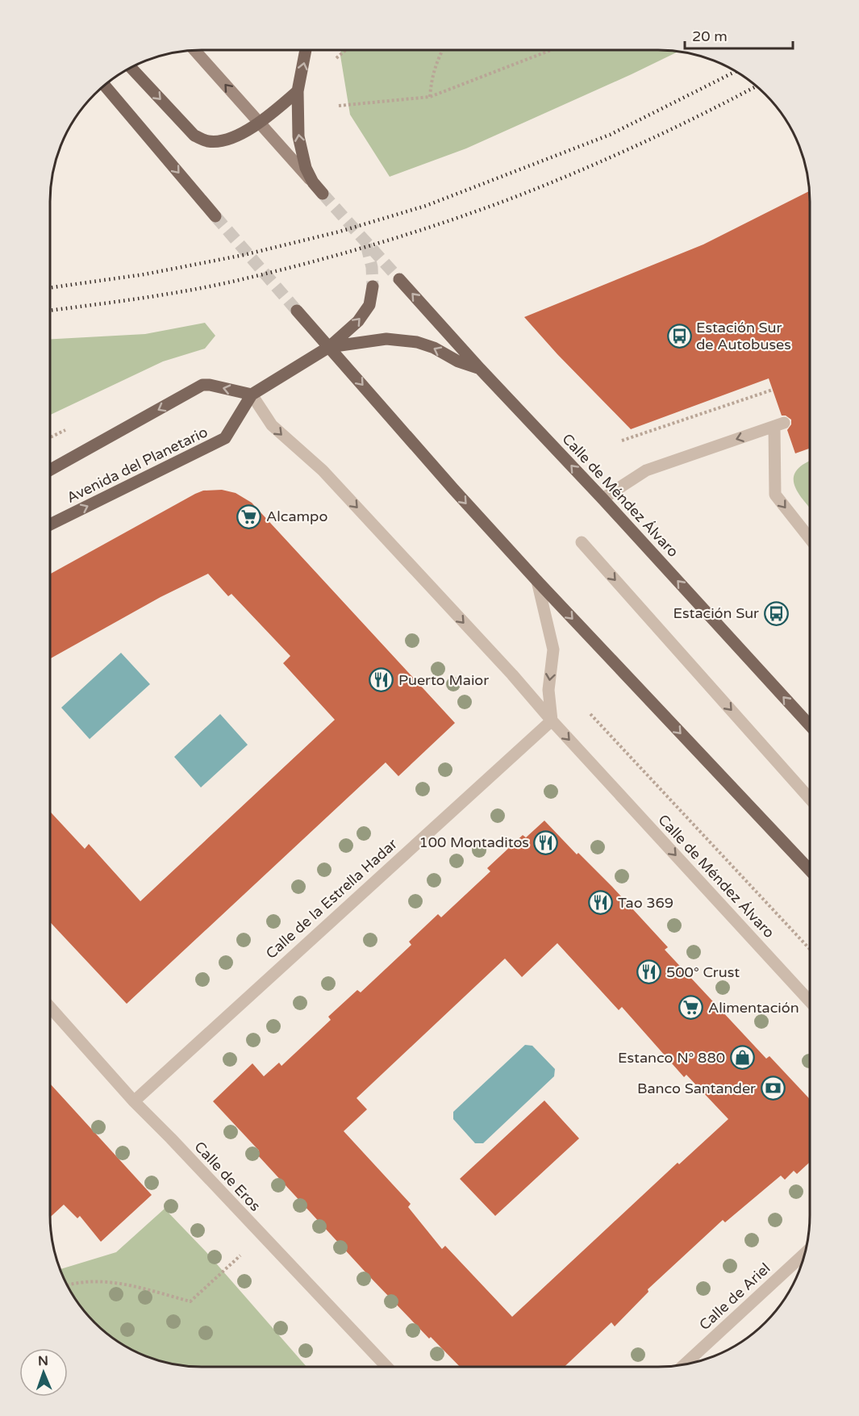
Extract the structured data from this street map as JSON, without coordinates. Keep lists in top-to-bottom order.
{
  "streets": {
    "main road": ["Avenida del Planetario", "Calle de Méndez Álvaro"],
    "street": ["Calle de la Estrella Hadar", "Calle de Eros", "Calle de Ariel"]
  },
  "crossings": [
    ["Avenida del Planetario", "Calle de Méndez Álvaro"],
    ["Calle de Méndez Álvaro", "Calle de la Estrella Hadar"],
    ["Calle de la Estrella Hadar", "Calle de Eros"]
  ],
  "places": {
    "bus stop": ["Estación Sur de Autobuses", "Estación Sur"],
    "supermarket": ["Alcampo", "Alimentación"],
    "restaurant": [
      "Puerto Maior",
      "100 Montaditos",
      "Tao 369",
      "500° Crust"
    ],
    "shop": ["Estanco N° 880"],
    "bank": ["Banco Santander"]
  },
  "scale_bar": "20 m",
  "north": "top"
}
